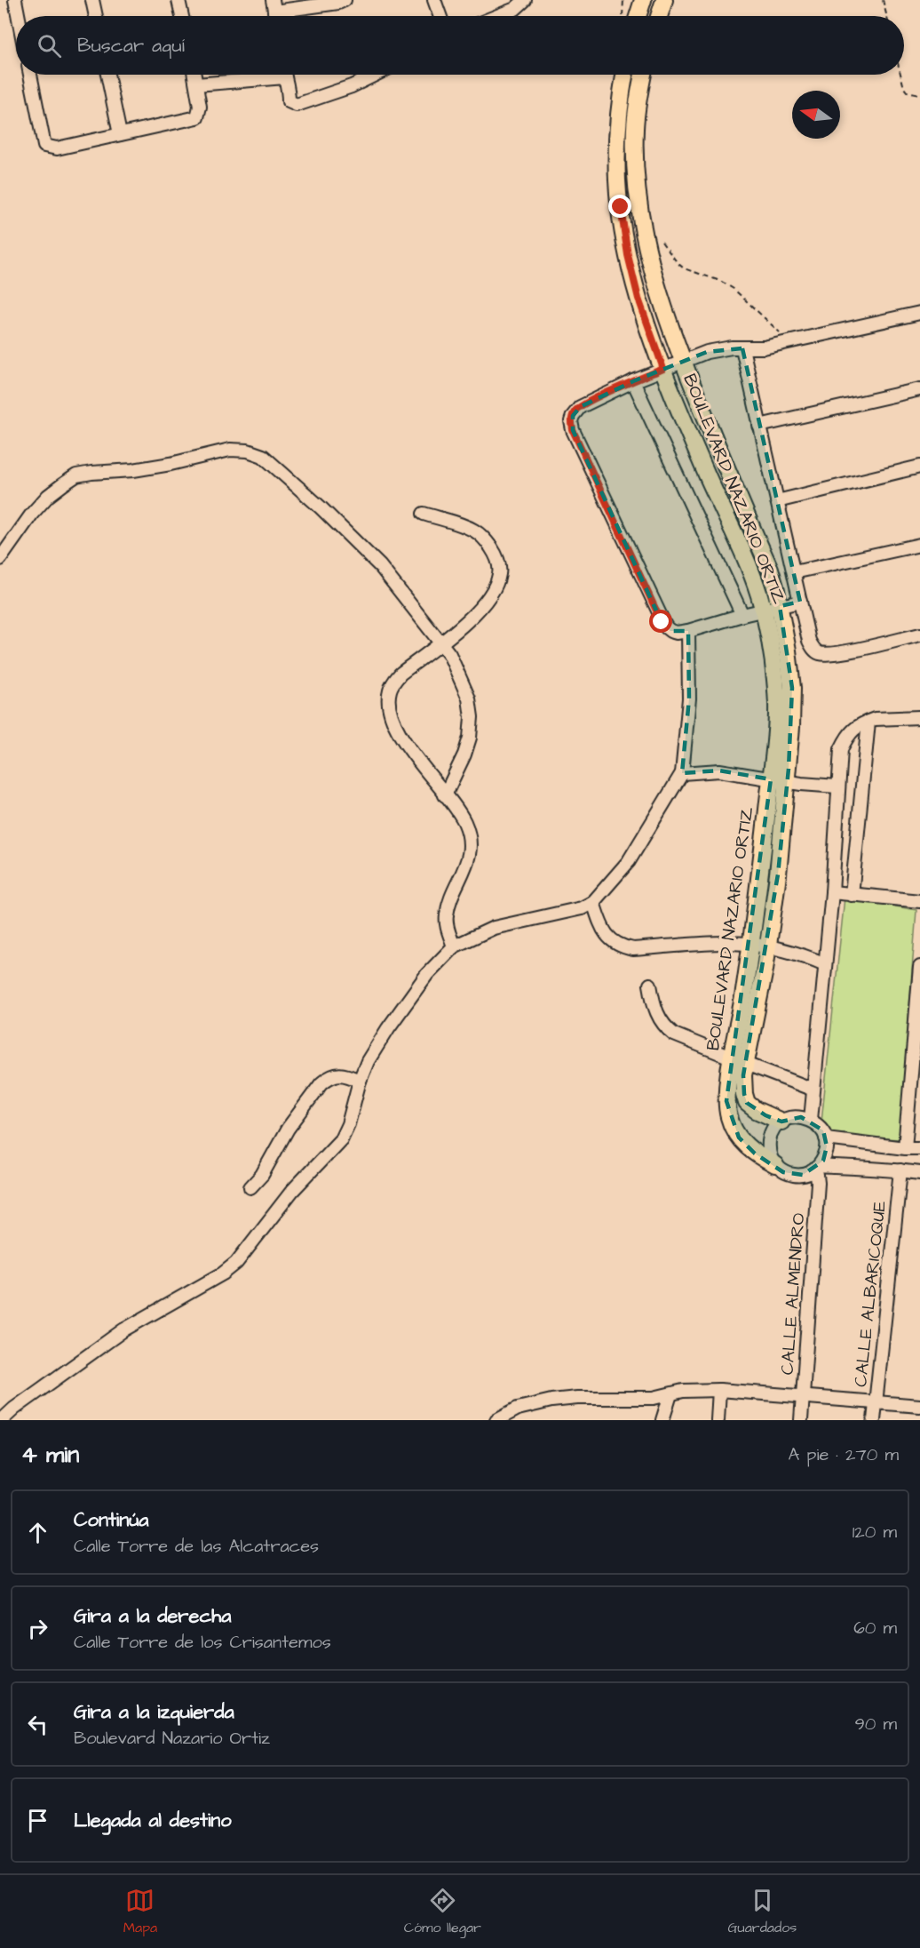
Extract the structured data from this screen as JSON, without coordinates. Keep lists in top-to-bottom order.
{
  "streets": {
    "main road": ["BOULEVARD NAZARIO ORTIZ"],
    "street": ["CALLE ALMENDRO", "CALLE ALBARICOQUE"]
  },
  "crossings": [
    ["BOULEVARD NAZARIO ORTIZ", "CALLE ALMENDRO"]
  ],
  "north": "left",
  "page": {
    "search": "Buscar aquí",
    "heading": ["4 min", "A pie · 270 m"],
    "list": [
      ["Continúa", "Calle Torre de las Alcatraces", "120 m"],
      ["Gira a la derecha", "Calle Torre de los Crisantemos", "60 m"],
      ["Gira a la izquierda", "Boulevard Nazario Ortiz", "90 m"],
      "Llegada al destino"
    ],
    "nav": ["Mapa", "Cómo llegar", "Guardados"]
  }
}
